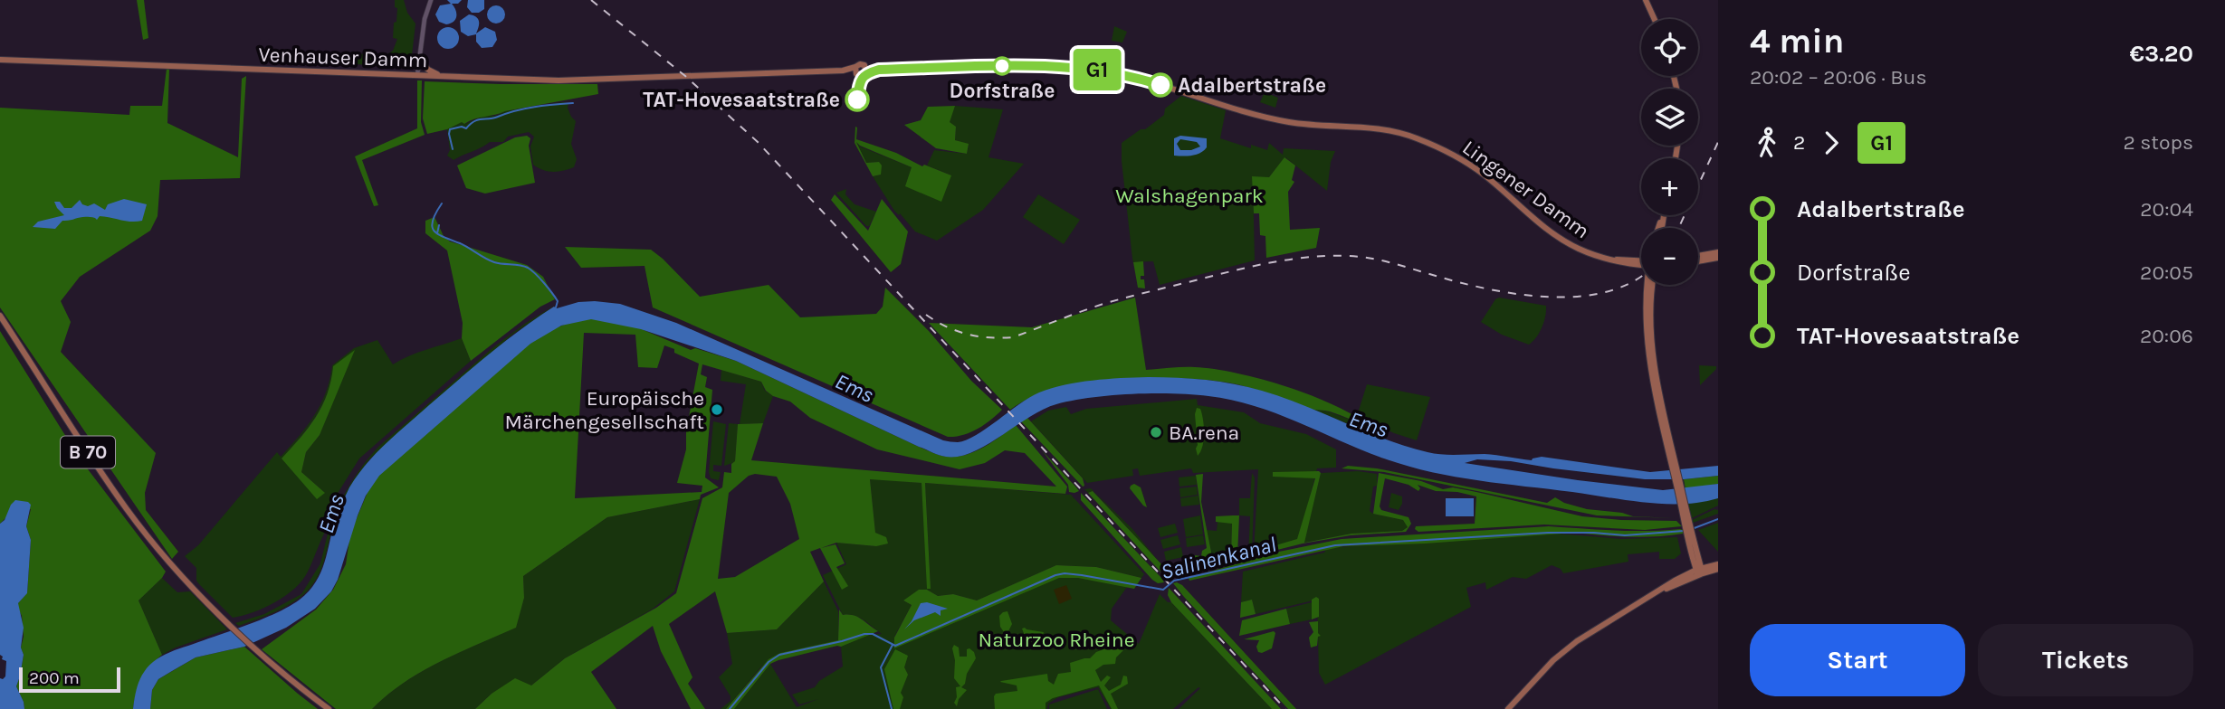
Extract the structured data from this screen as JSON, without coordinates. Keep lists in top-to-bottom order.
{
  "streets": {
    "main road": ["Venhauser Damm", "Lingener Damm", "B 70"]
  },
  "water": ["Ems", "Salinenkanal"],
  "parks": ["Walshagenpark", "Naturzoo Rheine"],
  "places": [
    "Dorfstraße",
    "Adalbertstraße",
    "TAT-Hovesaatstraße",
    "Europäische Märchengesellschaft",
    "BA.rena"
  ],
  "lines": ["bus line G1"],
  "scale_bar": "200 m",
  "page": {
    "on_map": "G1",
    "heading": ["4 min", "20:02 – 20:06 · Bus", "€3.20"],
    "map_buttons": ["+", "−"],
    "legs": ["2", "G1", "2 stops"],
    "list": [
      {
        "name": "Adalbertstraße",
        "value": "20:04"
      },
      {
        "name": "Dorfstraße",
        "value": "20:05"
      },
      {
        "name": "TAT-Hovesaatstraße",
        "value": "20:06"
      }
    ],
    "buttons": ["Start", "Tickets"],
    "scale": "200 m"
  }
}
